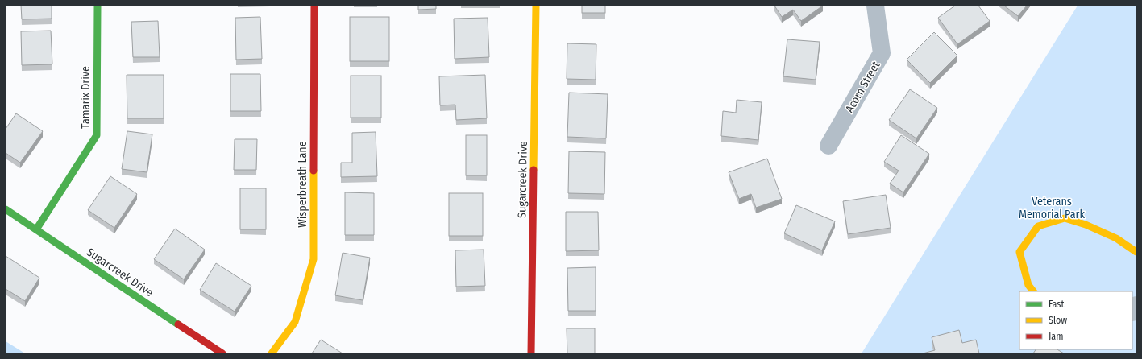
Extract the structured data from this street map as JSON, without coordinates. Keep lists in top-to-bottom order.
{
  "streets": {
    "street": [
      "Acorn Street",
      "Tamarix Drive",
      "Sugarcreek Drive",
      "Wisperbreath Lane"
    ]
  },
  "crossings": [
    ["Tamarix Drive", "Sugarcreek Drive"]
  ],
  "parks": ["Veterans Memorial Park"],
  "legend": ["Fast", "Slow", "Jam"]
}
